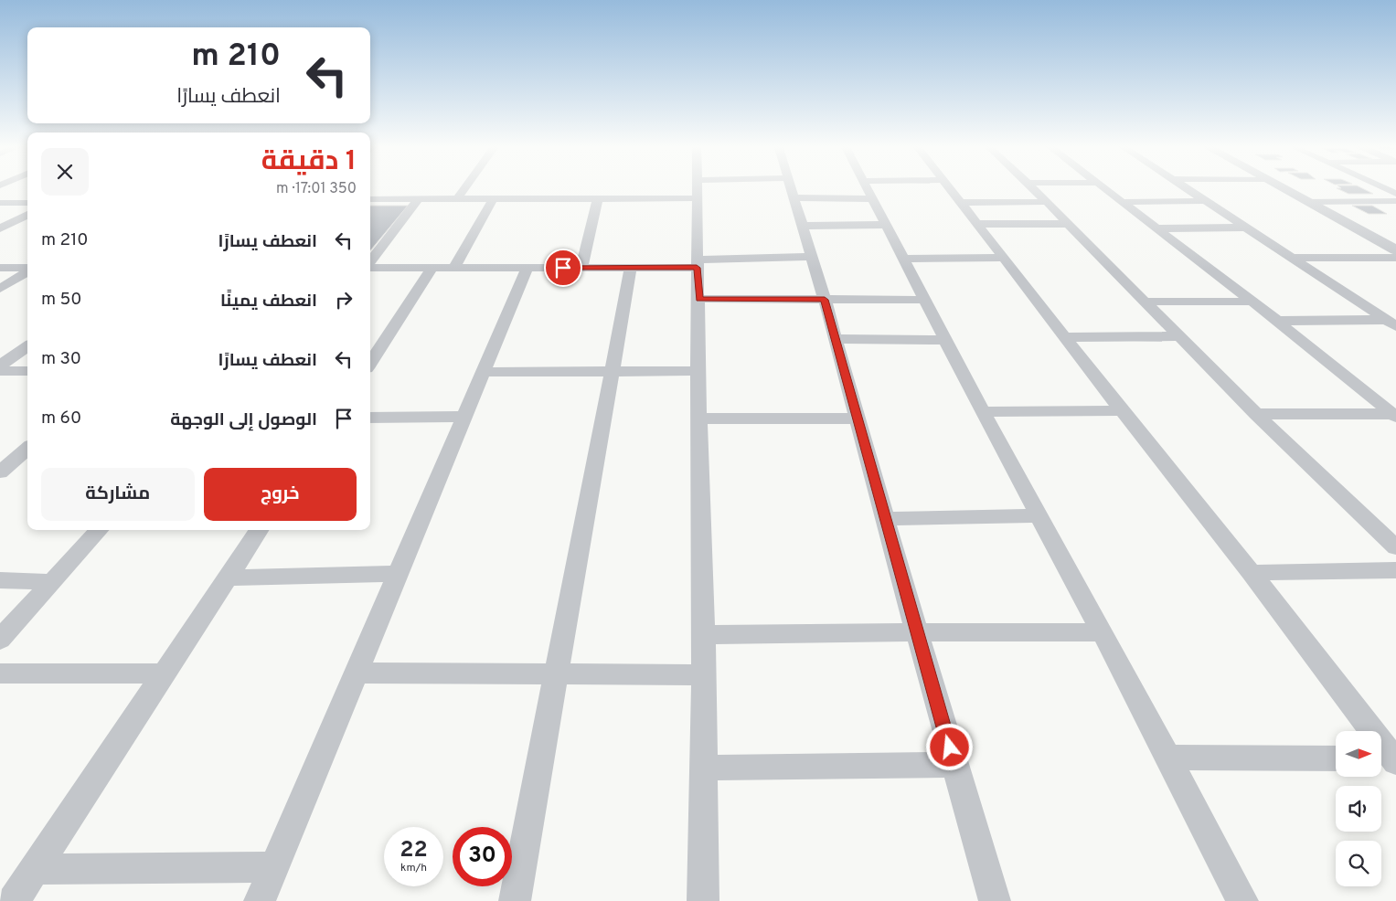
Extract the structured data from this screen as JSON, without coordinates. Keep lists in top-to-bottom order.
{
  "north": "right",
  "page": {
    "turn": ["210 m", "انعطف يسارًا"],
    "heading": ["1 دقيقة", "350 m · 17:01"],
    "list": [
      {
        "name": "انعطف يسارًا",
        "value": "210 m"
      },
      {
        "name": "انعطف يمينًا",
        "value": "50 m"
      },
      {
        "name": "انعطف يسارًا",
        "value": "30 m"
      },
      {
        "name": "الوصول إلى الوجهة",
        "value": "60 m"
      }
    ],
    "buttons": ["خروج", "مشاركة"],
    "speed": "22 km/h",
    "limit": "30"
  }
}
